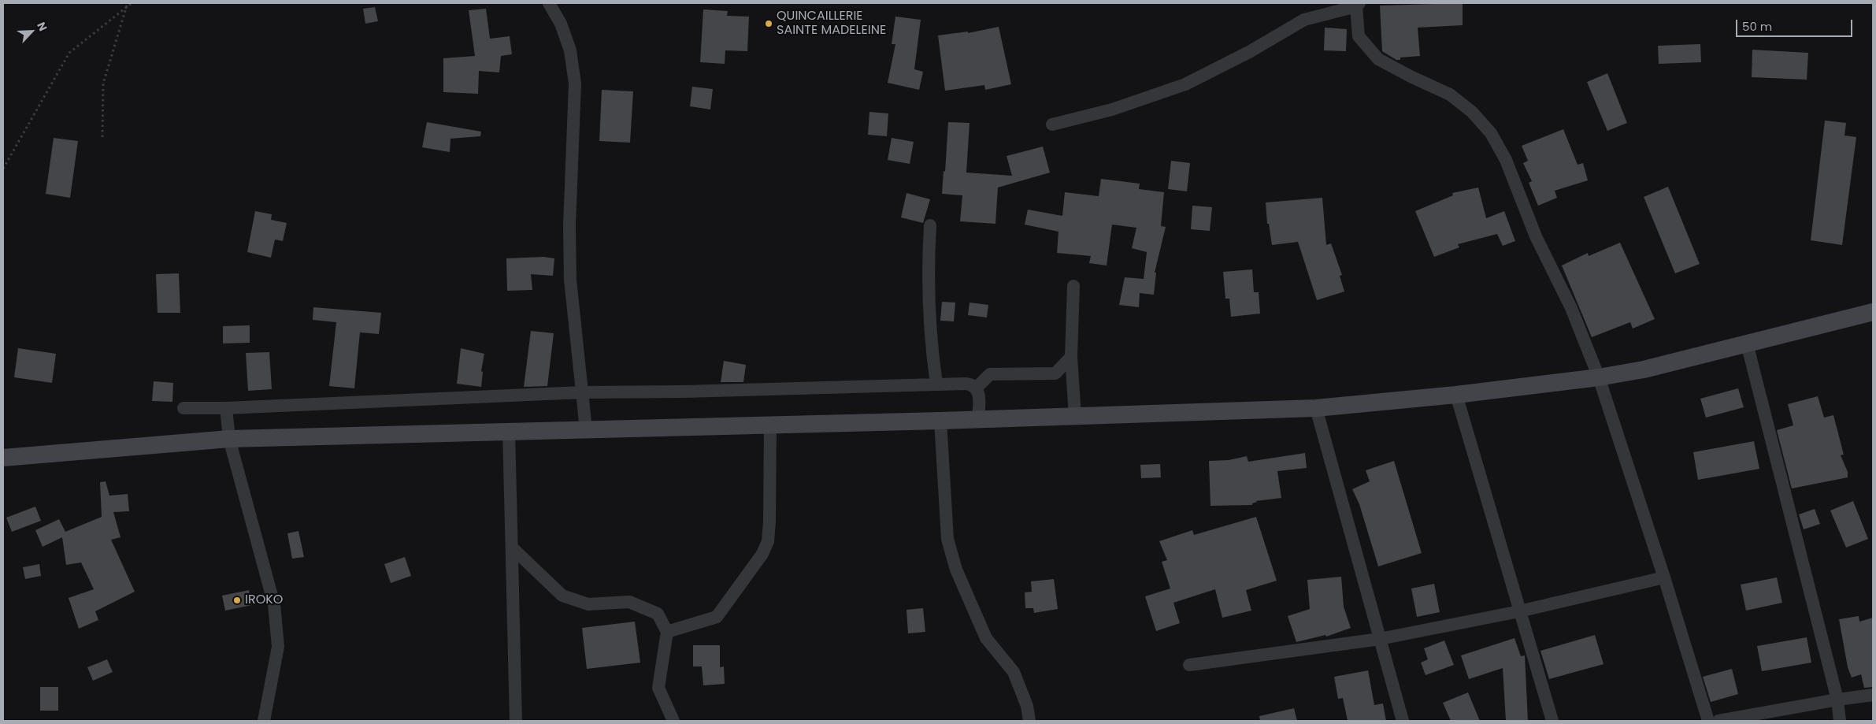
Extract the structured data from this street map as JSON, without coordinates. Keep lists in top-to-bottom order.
{
  "places": ["QUINCAILLERIE SAINTE MADELEINE", "IROKO"],
  "scale_bar": "50 m",
  "north": "top right"
}
